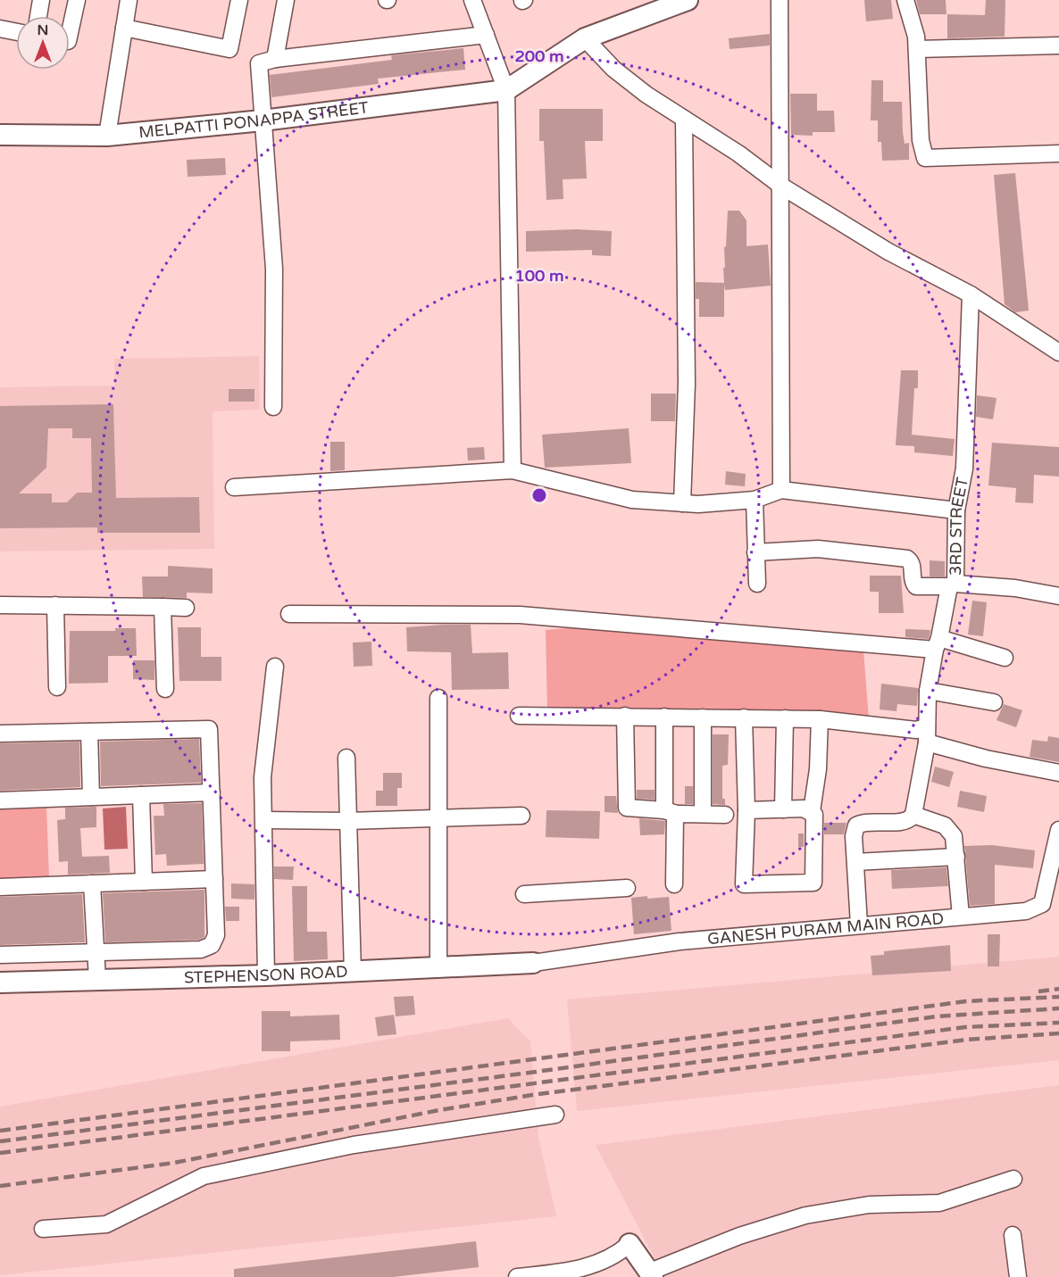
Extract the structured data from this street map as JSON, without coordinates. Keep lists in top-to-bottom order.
{
  "streets": {
    "main road": ["MELPATTI PONAPPA STREET", "STEPHENSON ROAD"],
    "street": ["3RD STREET", "GANESH PURAM MAIN ROAD"]
  },
  "crossings": [
    ["GANESH PURAM MAIN ROAD", "STEPHENSON ROAD"]
  ],
  "north": "top",
  "rings": ["200 m", "100 m"]
}
